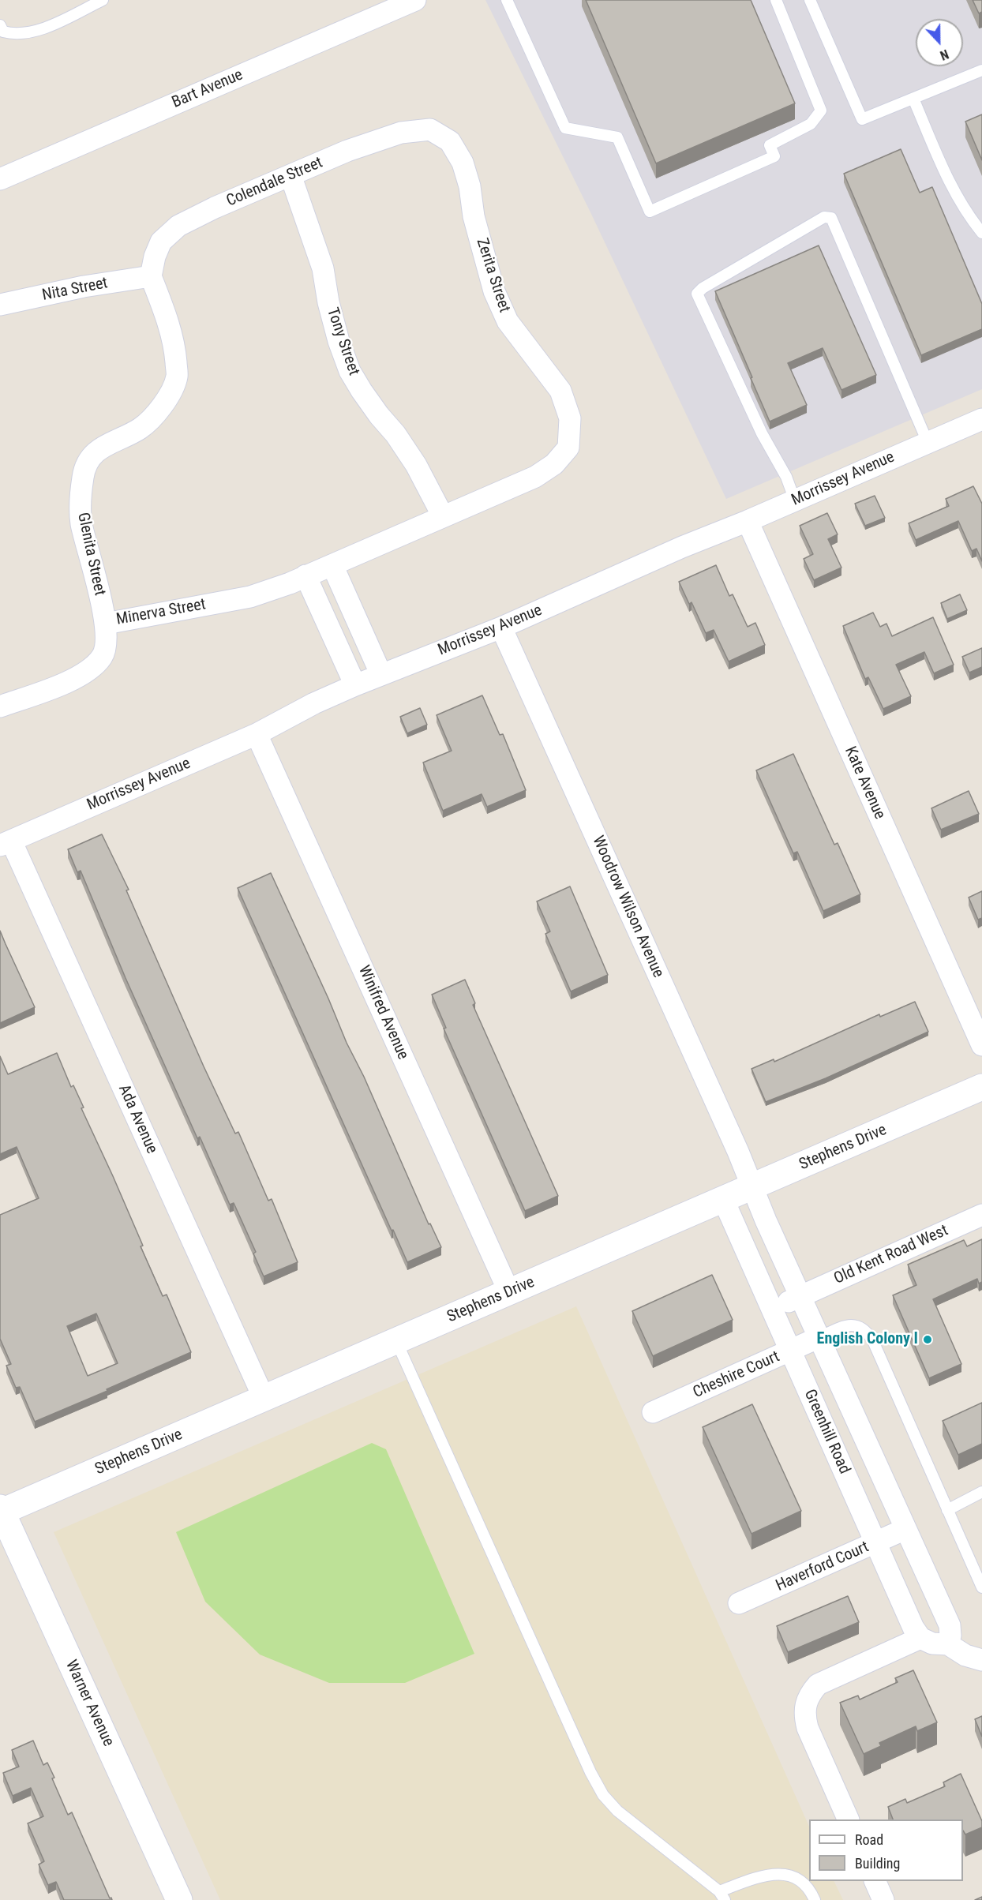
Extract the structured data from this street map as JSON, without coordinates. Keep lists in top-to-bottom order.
{
  "streets": {
    "street": [
      "Bart Avenue",
      "Colendale Street",
      "Zerita Street",
      "Nita Street",
      "Tony Street",
      "Morrissey Avenue",
      "Glenita Street",
      "Minerva Street",
      "Kate Avenue",
      "Woodrow Wilson Avenue",
      "Winifred Avenue",
      "Ada Avenue",
      "Stephens Drive",
      "Old Kent Road West",
      "Cheshire Court",
      "Greenhill Road",
      "Haverford Court",
      "Warner Avenue"
    ]
  },
  "crossings": [
    ["Colendale Street", "Zerita Street"],
    ["Colendale Street", "Nita Street"],
    ["Colendale Street", "Tony Street"],
    ["Colendale Street", "Glenita Street"],
    ["Zerita Street", "Minerva Street"],
    ["Nita Street", "Glenita Street"],
    ["Tony Street", "Minerva Street"],
    ["Morrissey Avenue", "Kate Avenue"],
    ["Morrissey Avenue", "Woodrow Wilson Avenue"],
    ["Morrissey Avenue", "Winifred Avenue"],
    ["Morrissey Avenue", "Ada Avenue"],
    ["Glenita Street", "Minerva Street"],
    ["Woodrow Wilson Avenue", "Stephens Drive"],
    ["Woodrow Wilson Avenue", "Greenhill Road"],
    ["Winifred Avenue", "Stephens Drive"],
    ["Ada Avenue", "Stephens Drive"],
    ["Stephens Drive", "Greenhill Road"],
    ["Stephens Drive", "Warner Avenue"],
    ["Old Kent Road West", "Greenhill Road"],
    ["Cheshire Court", "Greenhill Road"],
    ["Greenhill Road", "Haverford Court"]
  ],
  "places": ["English Colony I"],
  "legend": ["Road", "Building"],
  "north": "bottom"
}
